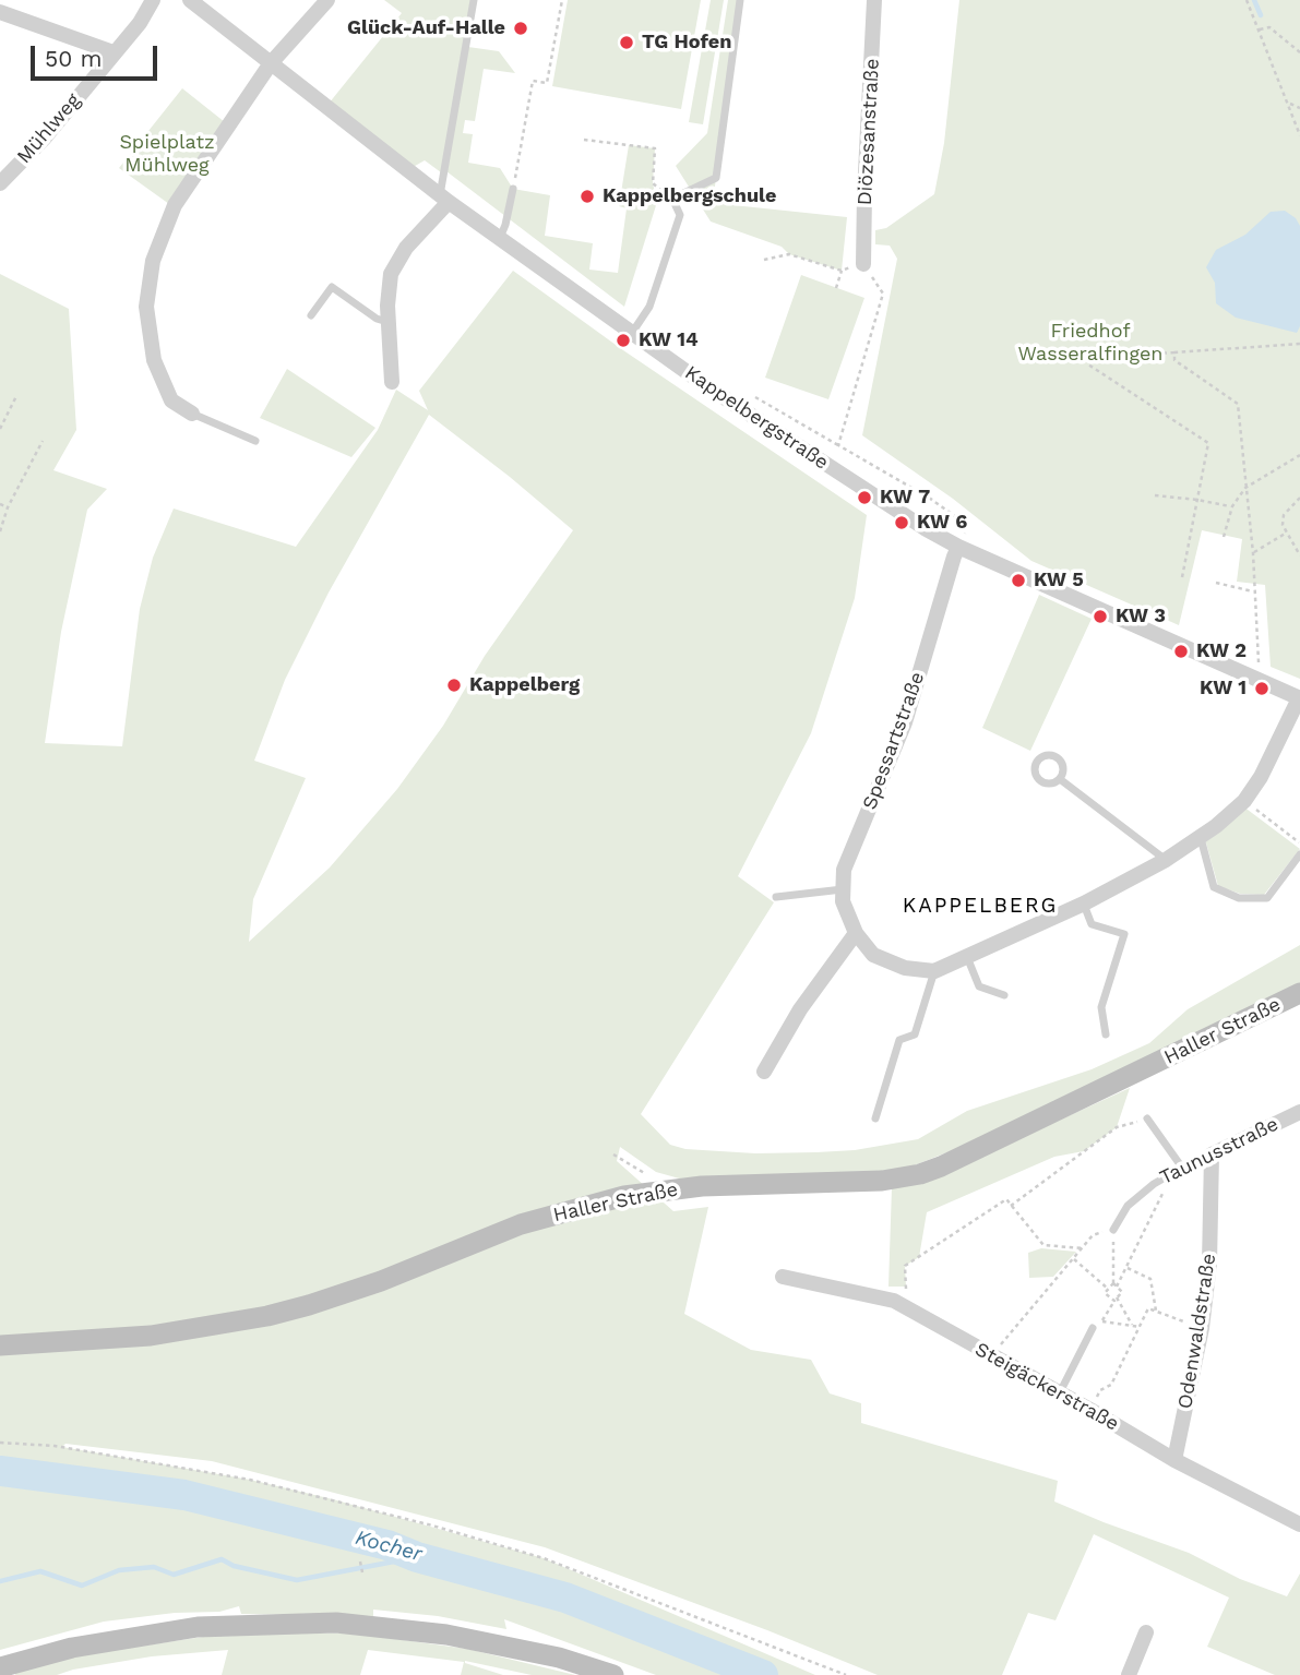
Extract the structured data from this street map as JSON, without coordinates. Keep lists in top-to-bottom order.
{
  "streets": {
    "main road": ["Haller Straße"],
    "street": [
      "Mühlweg",
      "Diözesanstraße",
      "Kappelbergstraße",
      "Spessartstraße",
      "Taunusstraße",
      "Odenwaldstraße",
      "Steigäckerstraße"
    ]
  },
  "crossings": [
    ["Kappelbergstraße", "Spessartstraße"],
    ["Taunusstraße", "Odenwaldstraße"],
    ["Odenwaldstraße", "Steigäckerstraße"]
  ],
  "districts": ["KAPPELBERG"],
  "water": ["Kocher"],
  "parks": ["Spielplatz Mühlweg", "Friedhof Wasseralfingen"],
  "places": [
    "Glück-Auf-Halle",
    "TG Hofen",
    "Kappelbergschule",
    "KW 14",
    "KW 7",
    "KW 6",
    "KW 5",
    "KW 3",
    "KW 2",
    "Kappelberg",
    "KW 1"
  ],
  "scale_bar": "50 m"
}
